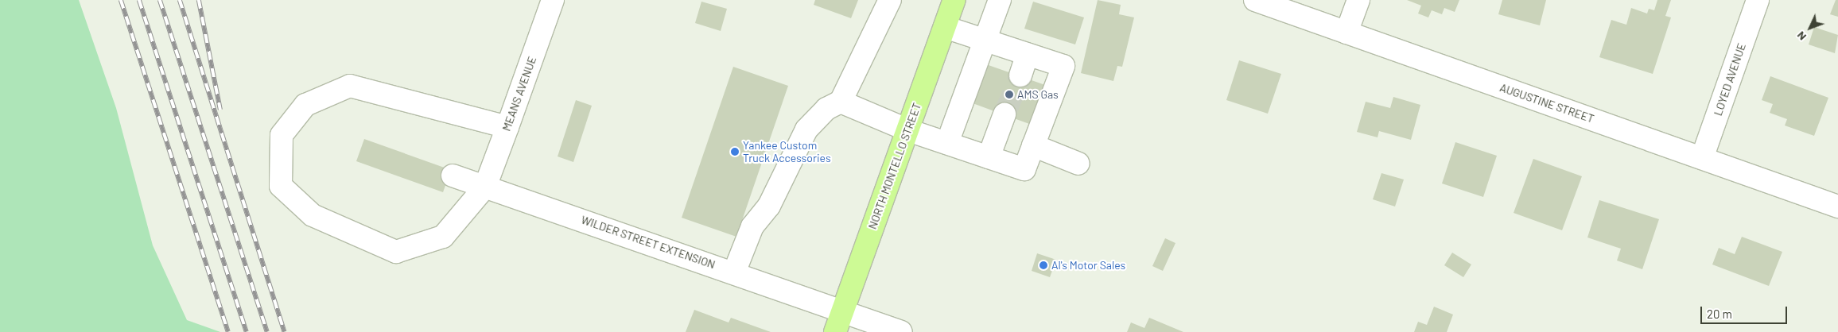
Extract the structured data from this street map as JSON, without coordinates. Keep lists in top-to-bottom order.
{
  "streets": {
    "main road": ["NORTH MONTELLO STREET"],
    "street": [
      "LOYED AVENUE",
      "MEANS AVENUE",
      "AUGUSTINE STREET",
      "WILDER STREET EXTENSION"
    ]
  },
  "crossings": [
    ["LOYED AVENUE", "AUGUSTINE STREET"],
    ["MEANS AVENUE", "WILDER STREET EXTENSION"],
    ["NORTH MONTELLO STREET", "WILDER STREET EXTENSION"]
  ],
  "places": ["AMS Gas", "Yankee Custom Truck Accessories", "Al's Motor Sales"],
  "scale_bar": "20 m",
  "north": "bottom left"
}
